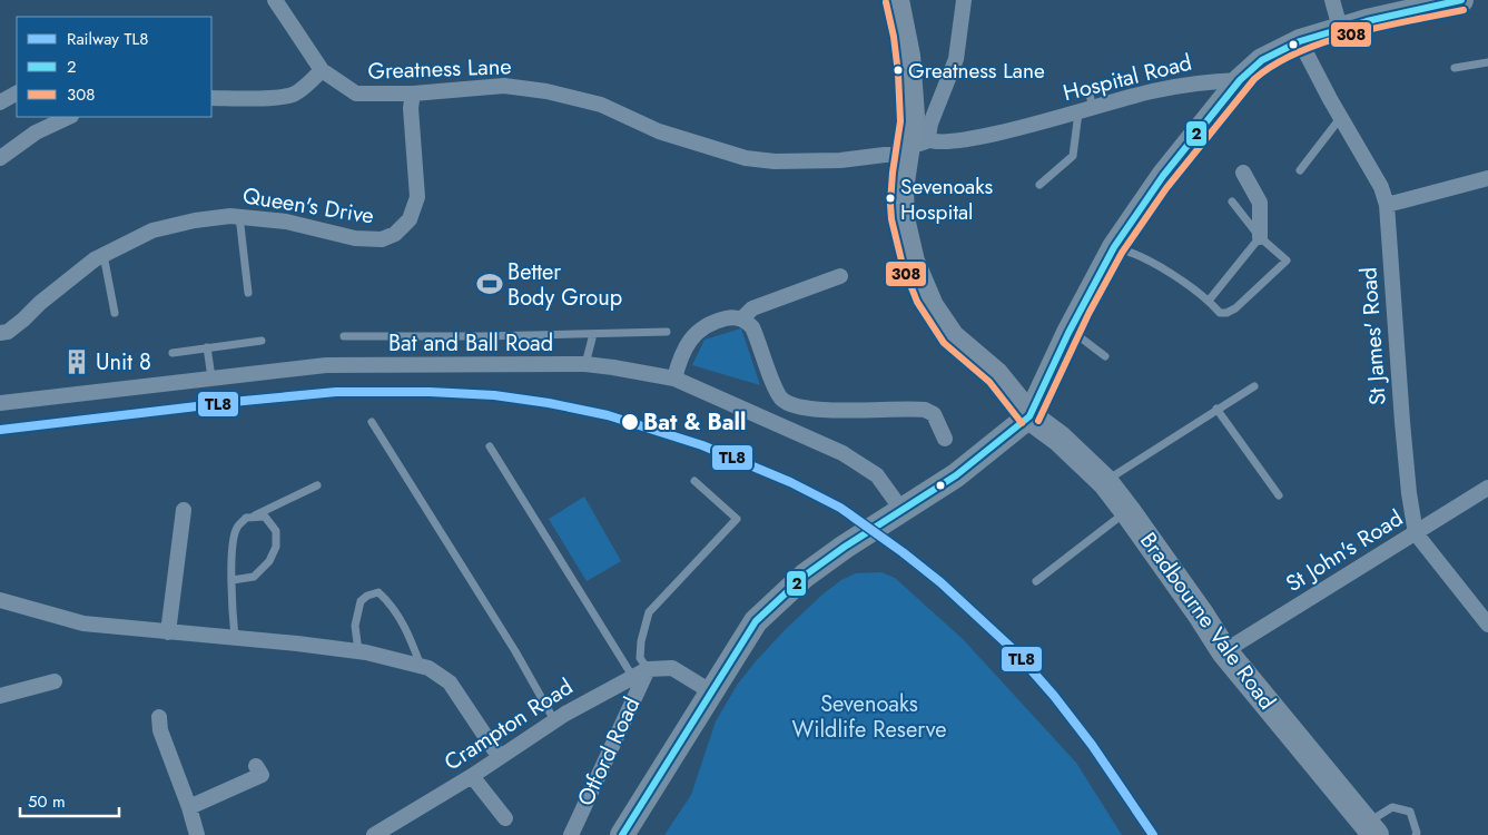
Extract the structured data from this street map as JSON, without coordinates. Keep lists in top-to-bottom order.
{
  "streets": {
    "highway": ["Bradbourne Vale Road"],
    "street": [
      "Greatness Lane",
      "Hospital Road",
      "Queen's Drive",
      "St James' Road",
      "Bat and Ball Road",
      "St John's Road",
      "Crampton Road",
      "Otford Road"
    ]
  },
  "crossings": [
    ["Greatness Lane", "Hospital Road"],
    ["Greatness Lane", "Queen's Drive"],
    ["Greatness Lane", "Bradbourne Vale Road"],
    ["Hospital Road", "Bradbourne Vale Road"],
    ["St James' Road", "St John's Road"],
    ["St John's Road", "Bradbourne Vale Road"],
    ["Crampton Road", "Otford Road"]
  ],
  "parks": ["Sevenoaks Wildlife Reserve"],
  "places": {
    "other": ["Greatness Lane", "Sevenoaks Hospital", "Bat & Ball"],
    "sports": ["Better Body Group"],
    "building": ["Unit 8"]
  },
  "lines": ["transit line 2", "transit line 308", "rail line TL8"],
  "legend": ["Railway TL8", "2", "308"],
  "scale_bar": "50 m"
}
